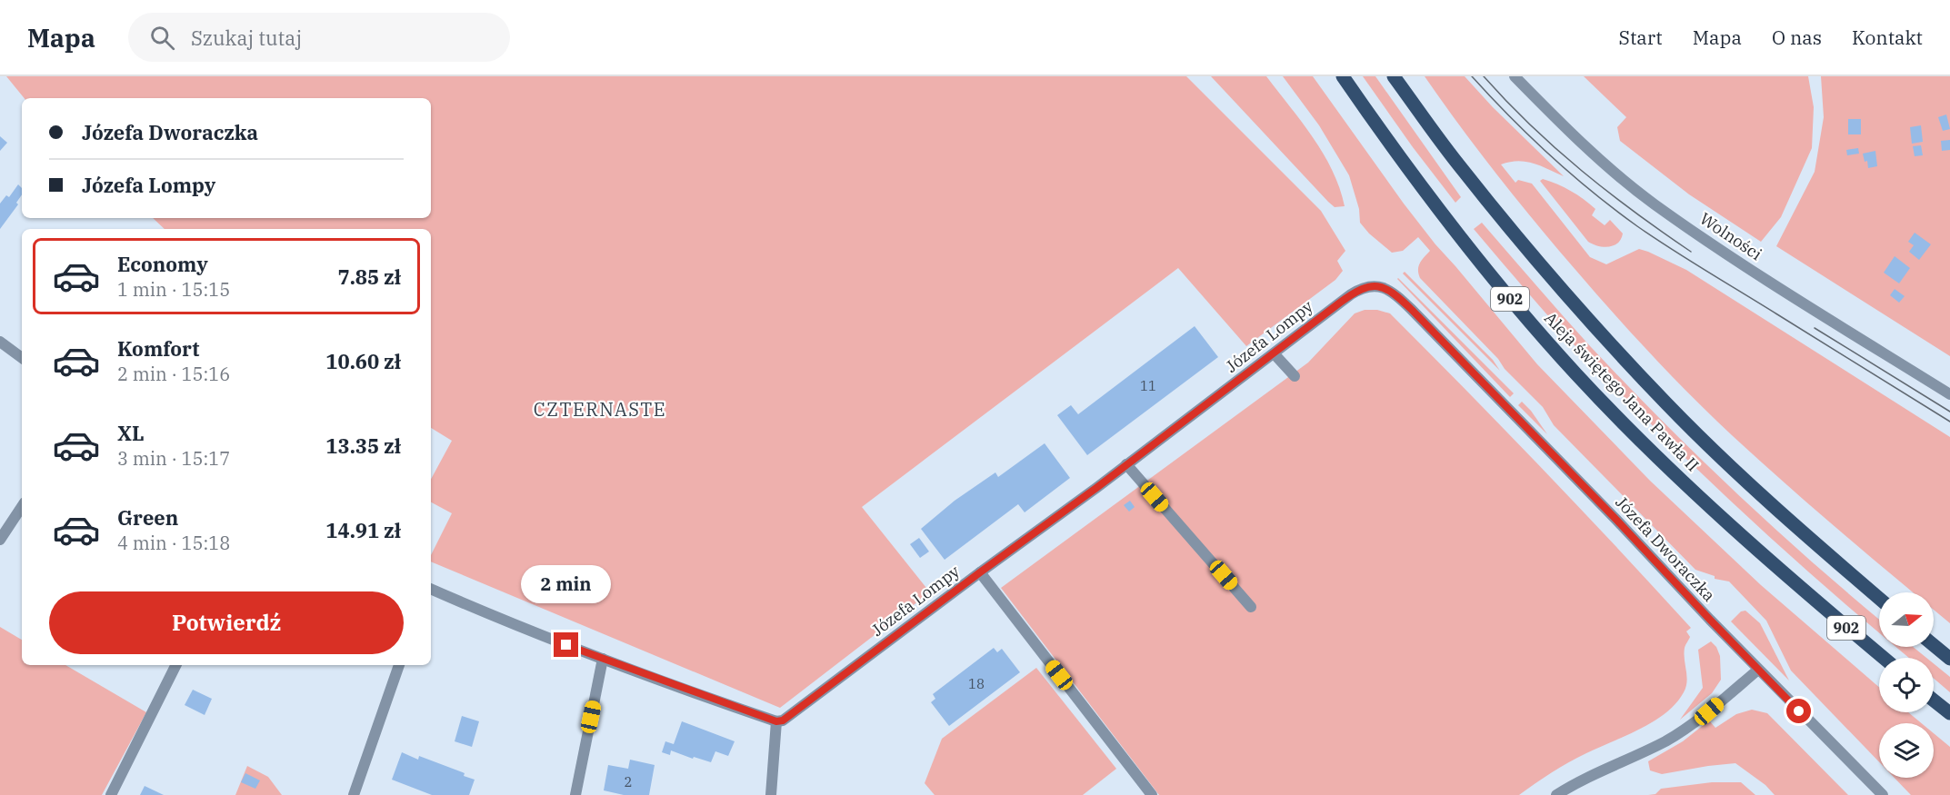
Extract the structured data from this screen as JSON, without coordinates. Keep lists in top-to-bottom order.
{
  "streets": {
    "main road": ["902", "Aleja świętego Jana Pawła II"],
    "street": ["Wolności", "Józefa Lompy", "Józefa Dworaczka"]
  },
  "crossings": [
    ["Józefa Lompy", "Józefa Dworaczka"]
  ],
  "districts": ["CZTERNASTE"],
  "house_numbers": ["11", "18", "2"],
  "north": "right",
  "page": {
    "header": "Mapa",
    "search": "Szukaj tutaj",
    "nav": [
      "Start",
      "Mapa",
      "O nas",
      "Kontakt"
    ],
    "banner": ["Józefa Dworaczka", "Józefa Lompy"],
    "list": [
      {
        "name": "Economy",
        "note": "1 min · 15:15",
        "value": "7.85 zł"
      },
      {
        "name": "Komfort",
        "note": "2 min · 15:16",
        "value": "10.60 zł"
      },
      {
        "name": "XL",
        "note": "3 min · 15:17",
        "value": "13.35 zł"
      },
      {
        "name": "Green",
        "note": "4 min · 15:18",
        "value": "14.91 zł"
      }
    ],
    "bubble": "2 min",
    "buttons": "Potwierdź"
  }
}
